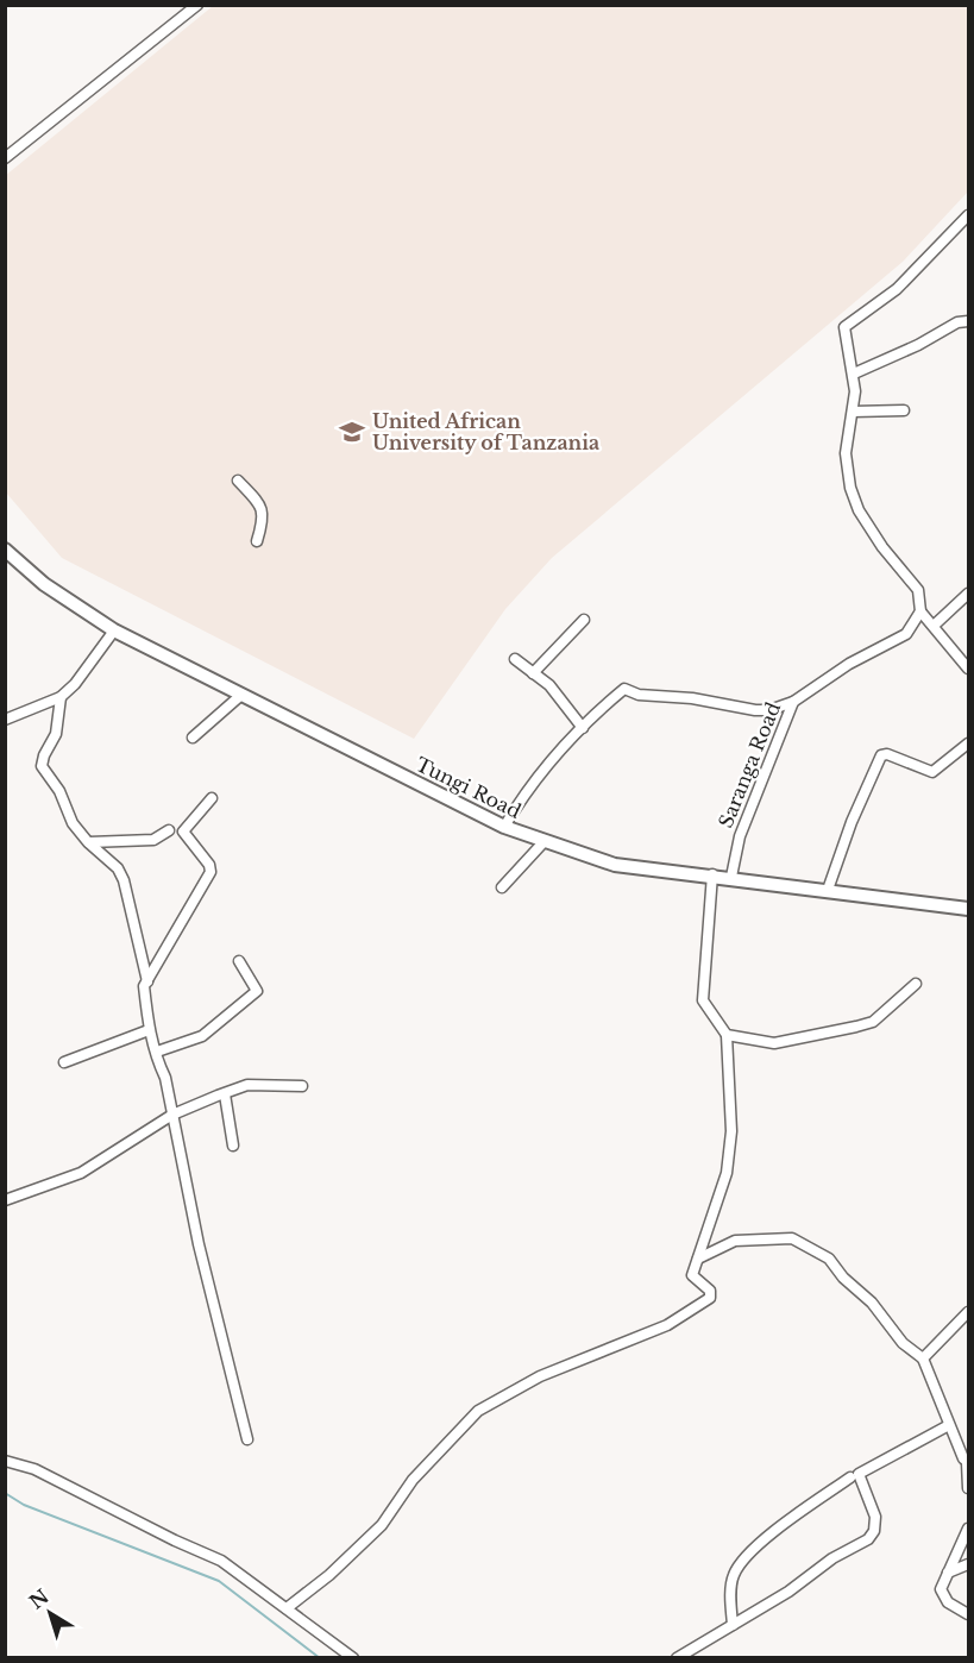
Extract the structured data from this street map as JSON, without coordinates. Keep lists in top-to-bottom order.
{
  "streets": {
    "main road": ["Tungi Road"],
    "street": ["Saranga Road"]
  },
  "crossings": [
    ["Saranga Road", "Tungi Road"]
  ],
  "places": {
    "school or university": ["United African University of Tanzania"]
  },
  "north": "top left"
}
